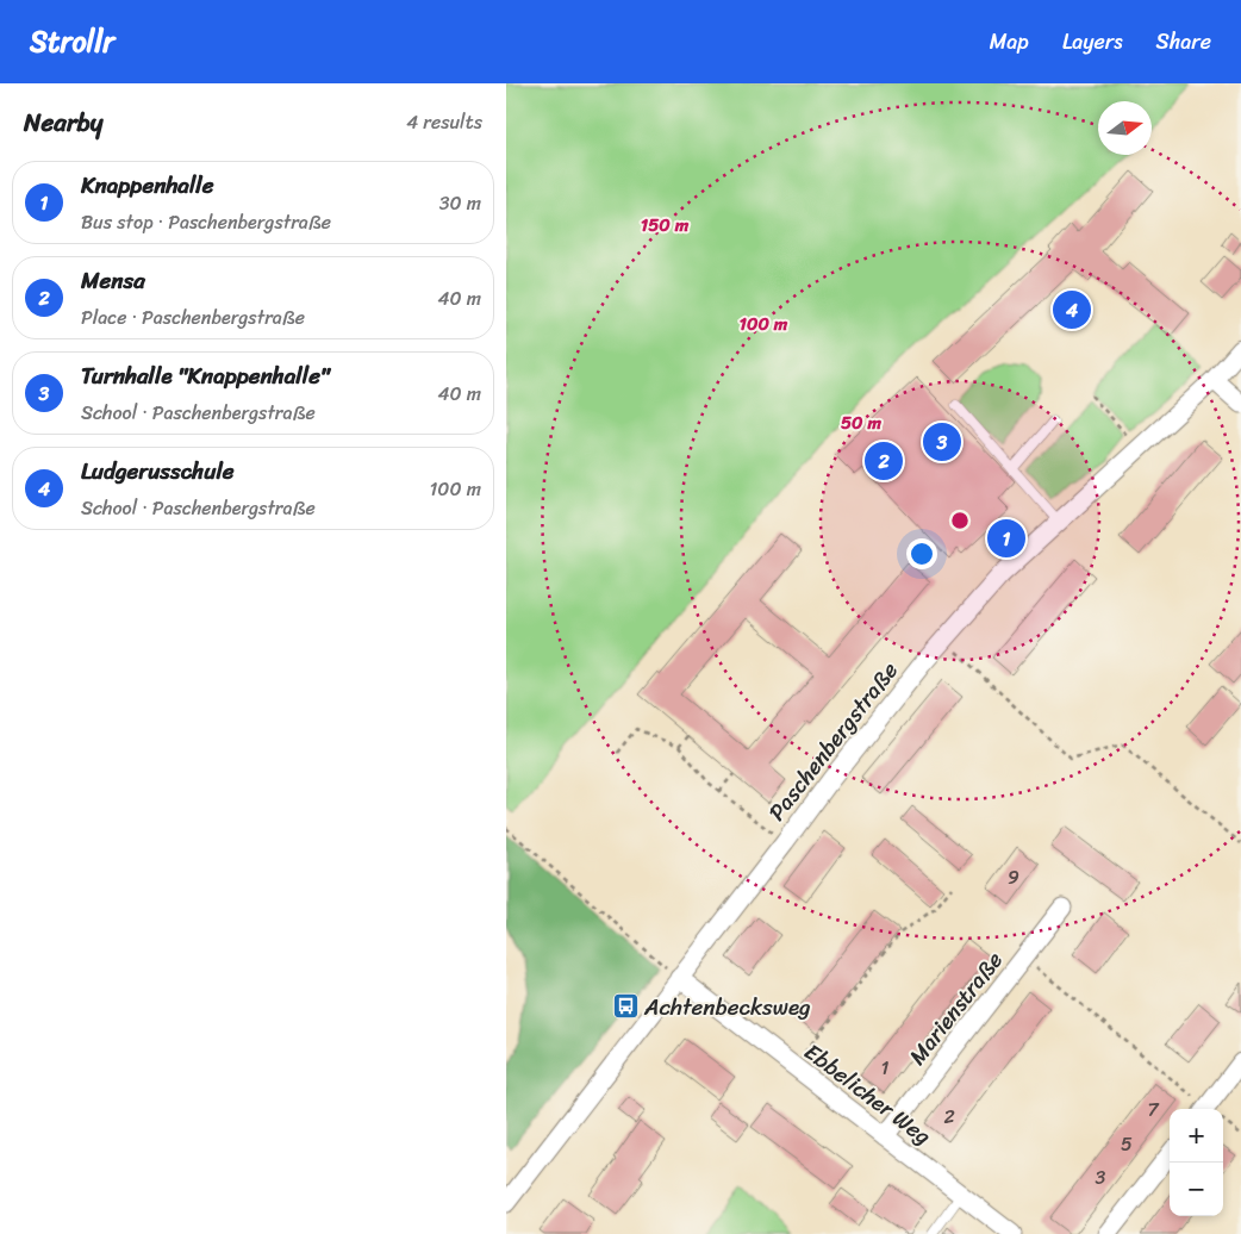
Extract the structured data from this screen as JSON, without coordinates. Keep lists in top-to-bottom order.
{
  "streets": {
    "street": ["Paschenbergstraße", "Marienstraße", "Ebbelicher Weg"]
  },
  "crossings": [
    ["Paschenbergstraße", "Ebbelicher Weg"],
    ["Marienstraße", "Ebbelicher Weg"]
  ],
  "places": {
    "bus stop": ["Achtenbecksweg"]
  },
  "house_numbers": [
    "9",
    "1",
    "7",
    "2",
    "5",
    "3"
  ],
  "north": "right",
  "page": {
    "header": "Strollr",
    "nav": ["Map", "Layers", "Share"],
    "heading": ["Nearby", "4 results"],
    "list": [
      {
        "mark": "1",
        "name": "Knappenhalle",
        "note": "Bus stop · Paschenbergstraße",
        "value": "30 m"
      },
      {
        "mark": "2",
        "name": "Mensa",
        "note": "Place · Paschenbergstraße",
        "value": "40 m"
      },
      {
        "mark": "3",
        "name": "Turnhalle \"Knappenhalle\"",
        "note": "School · Paschenbergstraße",
        "value": "40 m"
      },
      {
        "mark": "4",
        "name": "Ludgerusschule",
        "note": "School · Paschenbergstraße",
        "value": "100 m"
      }
    ],
    "pins": [
      "4",
      "3",
      "2",
      "1"
    ],
    "map_buttons": ["+", "−"]
  },
  "rings": ["150 m", "100 m", "50 m"]
}
